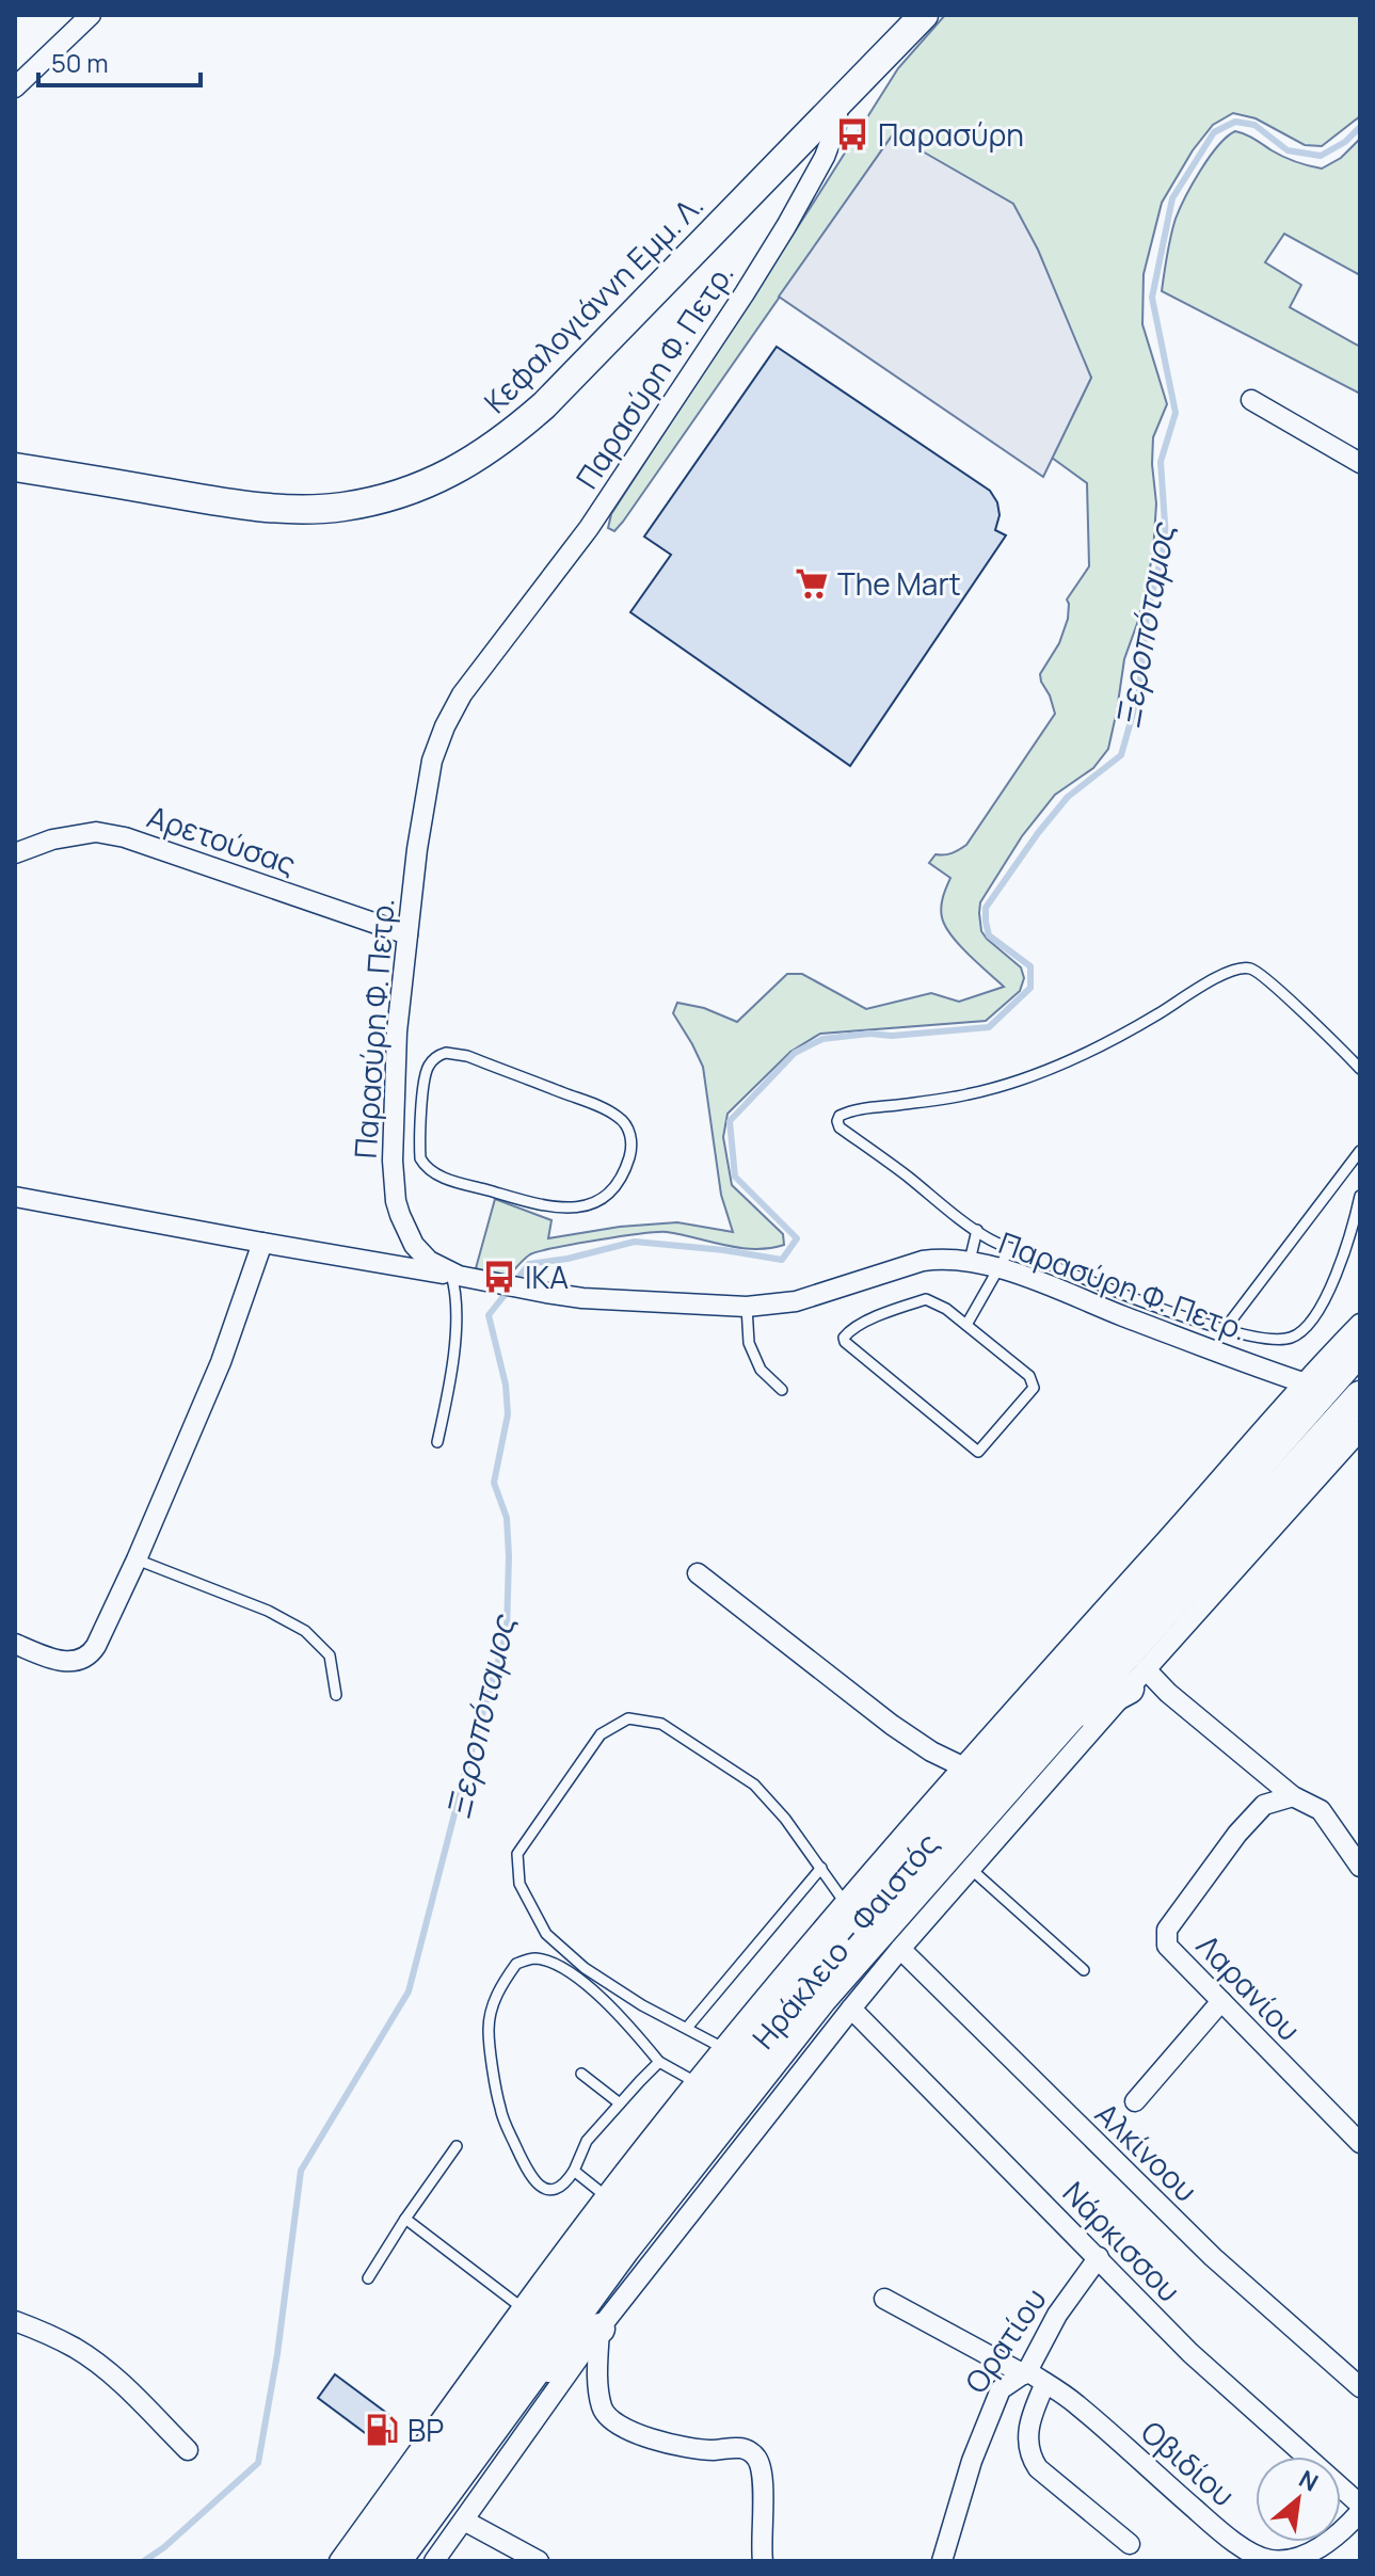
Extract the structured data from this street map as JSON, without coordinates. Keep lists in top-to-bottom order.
{
  "streets": {
    "main road": ["Κεφαλογιάννη Εμμ. Λ.", "Ηράκλειο - Φαιστός"],
    "street": [
      "Παρασύρη Φ. Πετρ.",
      "Αρετούσας",
      "Λαρανίου",
      "Αλκίνοου",
      "Νάρκισσου",
      "Ορατίου",
      "Οβιδίου"
    ]
  },
  "crossings": [
    ["Κεφαλογιάννη Εμμ. Λ.", "Παρασύρη Φ. Πετρ."],
    ["Παρασύρη Φ. Πετρ.", "Αρετούσας"],
    ["Νάρκισσου", "Ορατίου"],
    ["Ορατίου", "Οβιδίου"]
  ],
  "water": ["Ξεροπόταμος"],
  "places": {
    "bus stop": ["Παρασύρη", "IKA"],
    "supermarket": ["The Mart"],
    "fuel station": ["BP"]
  },
  "scale_bar": "50 m",
  "north": "top right"
}
